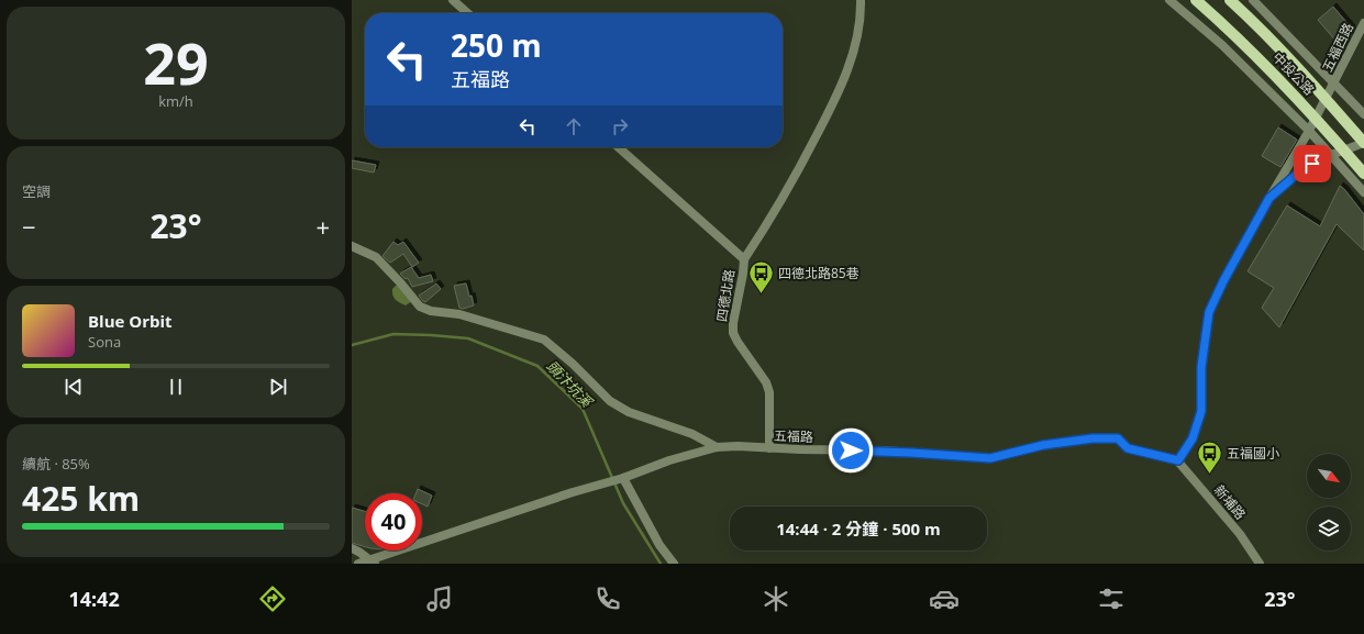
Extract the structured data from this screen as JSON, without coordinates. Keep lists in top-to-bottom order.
{
  "streets": {
    "main road": ["中投公路"],
    "street": [
      "五福西路",
      "四德北路",
      "五福路",
      "新埔路"
    ]
  },
  "crossings": [
    ["四德北路", "五福路"],
    ["五福路", "新埔路"]
  ],
  "water": ["頭汴坑溪"],
  "places": {
    "bus stop": ["四德北路85巷", "五福國小"]
  },
  "north": "bottom right",
  "page": {
    "tile": [
      ["29", "km/h"],
      "空調",
      ["續航 · 85%", "425 km"]
    ],
    "turn": ["250 m", "五福路"],
    "heat": ["−", "23°", "+"],
    "song": ["Blue Orbit", "Sona"],
    "limit": "40",
    "trip": "14:44 · 2 分鐘 · 500 m",
    "tabs": ["14:42", "23°"]
  }
}
